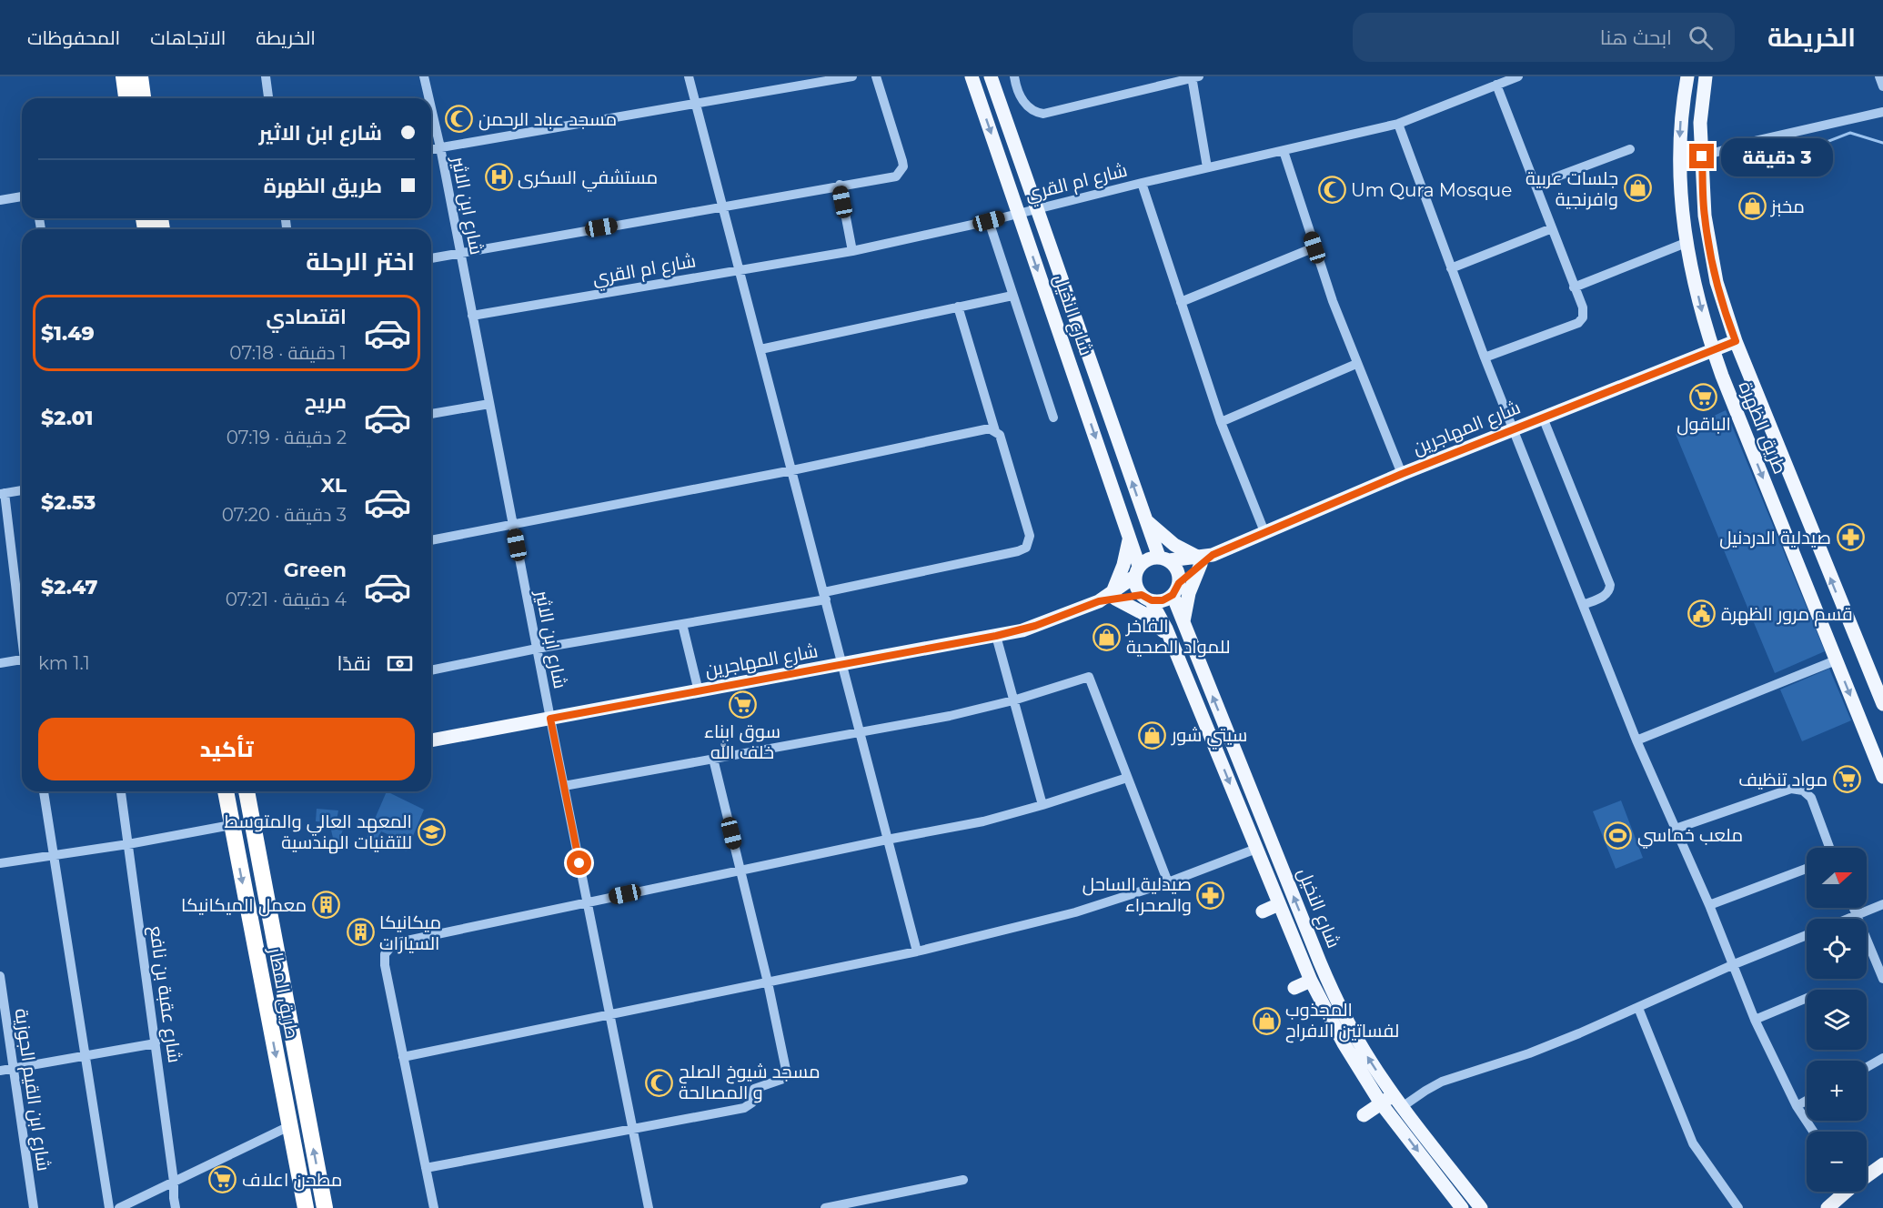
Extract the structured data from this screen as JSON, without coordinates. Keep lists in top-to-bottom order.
{
  "streets": {
    "highway": ["طريق المطار"],
    "main road": ["شارع النخيل", "شارع المهاجرين", "طريق الظهرة"],
    "street": [
      "شارع ام القري",
      "شارع ابن الاثير",
      "شارع عقبة بن نافع",
      "شارع ابن القيم الجوزية"
    ]
  },
  "crossings": [
    ["شارع ام القري", "شارع ابن الاثير"],
    ["شارع ام القري", "شارع النخيل"],
    ["شارع ابن الاثير", "شارع المهاجرين"],
    ["شارع النخيل", "شارع المهاجرين"],
    ["شارع المهاجرين", "طريق الظهرة"]
  ],
  "places": {
    "mosque": ["مسجد عباد الرحمن", "Um Qura Mosque", "مسجد شيوخ الصلح و المصالحة"],
    "hospital": ["مستشفي السكرى"],
    "shop": [
      "جلسات عربية وافرنجية",
      "مخبز",
      "الفاخر للمواد الصحية",
      "سيتي شور",
      "المجذوب لفساتين الافراح"
    ],
    "supermarket": [
      "الباقول",
      "سوق ابناء خلف الله",
      "مواد تنظيف",
      "مطحن اعلاف"
    ],
    "pharmacy": ["صيدلية الدردنيل", "صيدلية الساحل والصحراء"],
    "public building": ["قسم مرور الظهرة"],
    "school or university": ["المعهد العالي والمتوسط للتقنيات الهندسية"],
    "sports": ["ملعب خماسي"],
    "building": ["معمل الميكانيكا", "ميكانيكا السيارات"]
  },
  "north": "right",
  "page": {
    "header": "الخريطة",
    "search": "ابحث هنا",
    "nav": ["الخريطة", "الاتجاهات", "المحفوظات"],
    "banner": ["شارع ابن الاثير", "طريق الظهرة"],
    "bubble": "3 دقيقة",
    "heading": "اختر الرحلة",
    "list": [
      {
        "name": "اقتصادي",
        "note": "1 دقيقة · 07:18",
        "value": "$1.49"
      },
      {
        "name": "مريح",
        "note": "2 دقيقة · 07:19",
        "value": "$2.01"
      },
      {
        "name": "XL",
        "note": "3 دقيقة · 07:20",
        "value": "$2.53"
      },
      {
        "name": "Green",
        "note": "4 دقيقة · 07:21",
        "value": "$2.47"
      }
    ],
    "pay": ["نقدًا", "1.1 km"],
    "buttons": "تأكيد",
    "map_buttons": ["+", "−"]
  }
}
